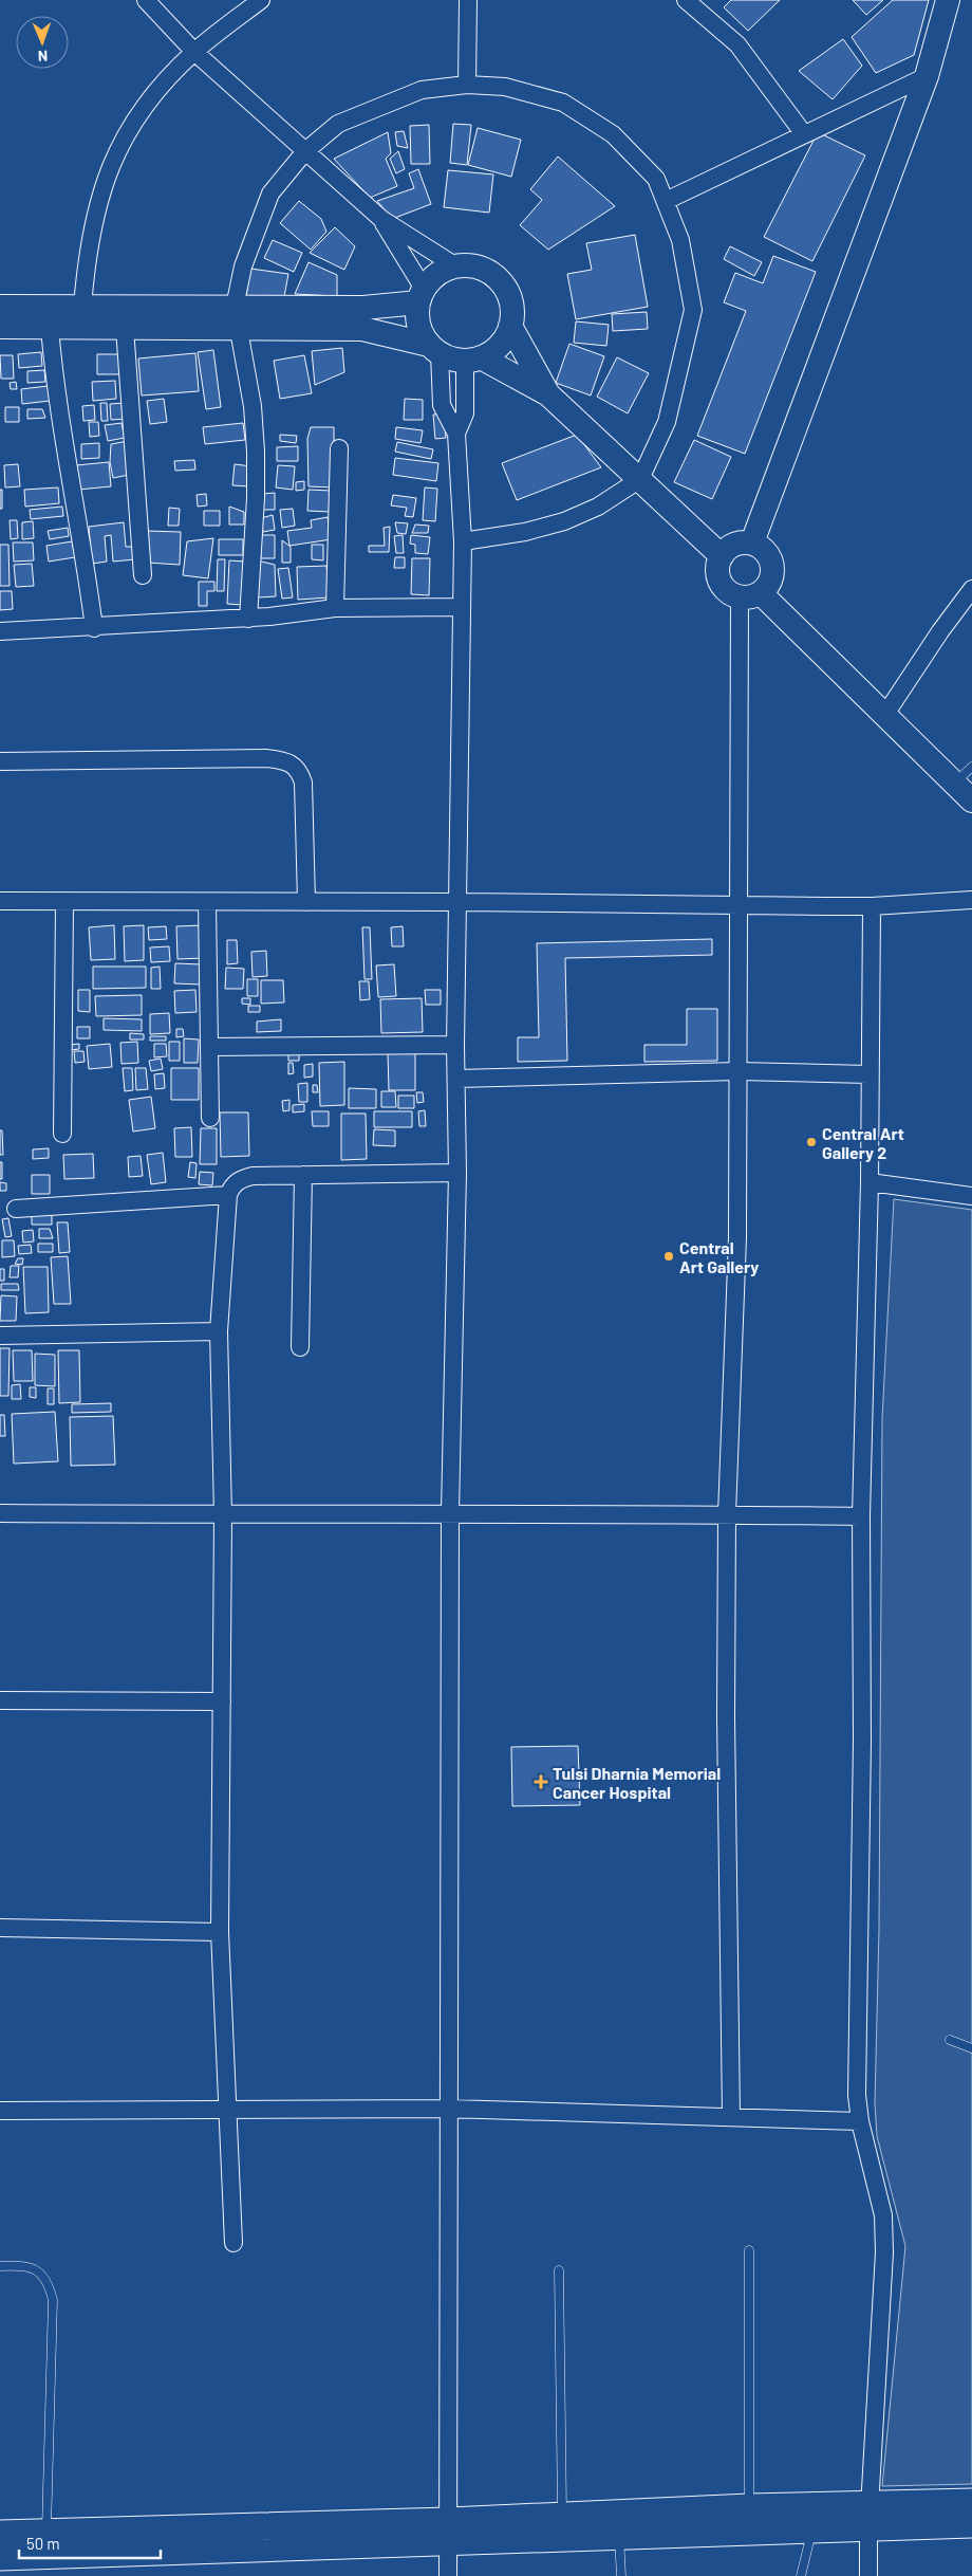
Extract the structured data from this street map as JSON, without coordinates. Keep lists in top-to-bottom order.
{
  "places": {
    "other": ["Central Art Gallery 2", "Central Art Gallery"],
    "health": ["Tulsi Dharnia Memorial Cancer Hospital"]
  },
  "scale_bar": "50 m",
  "north": "bottom"
}
